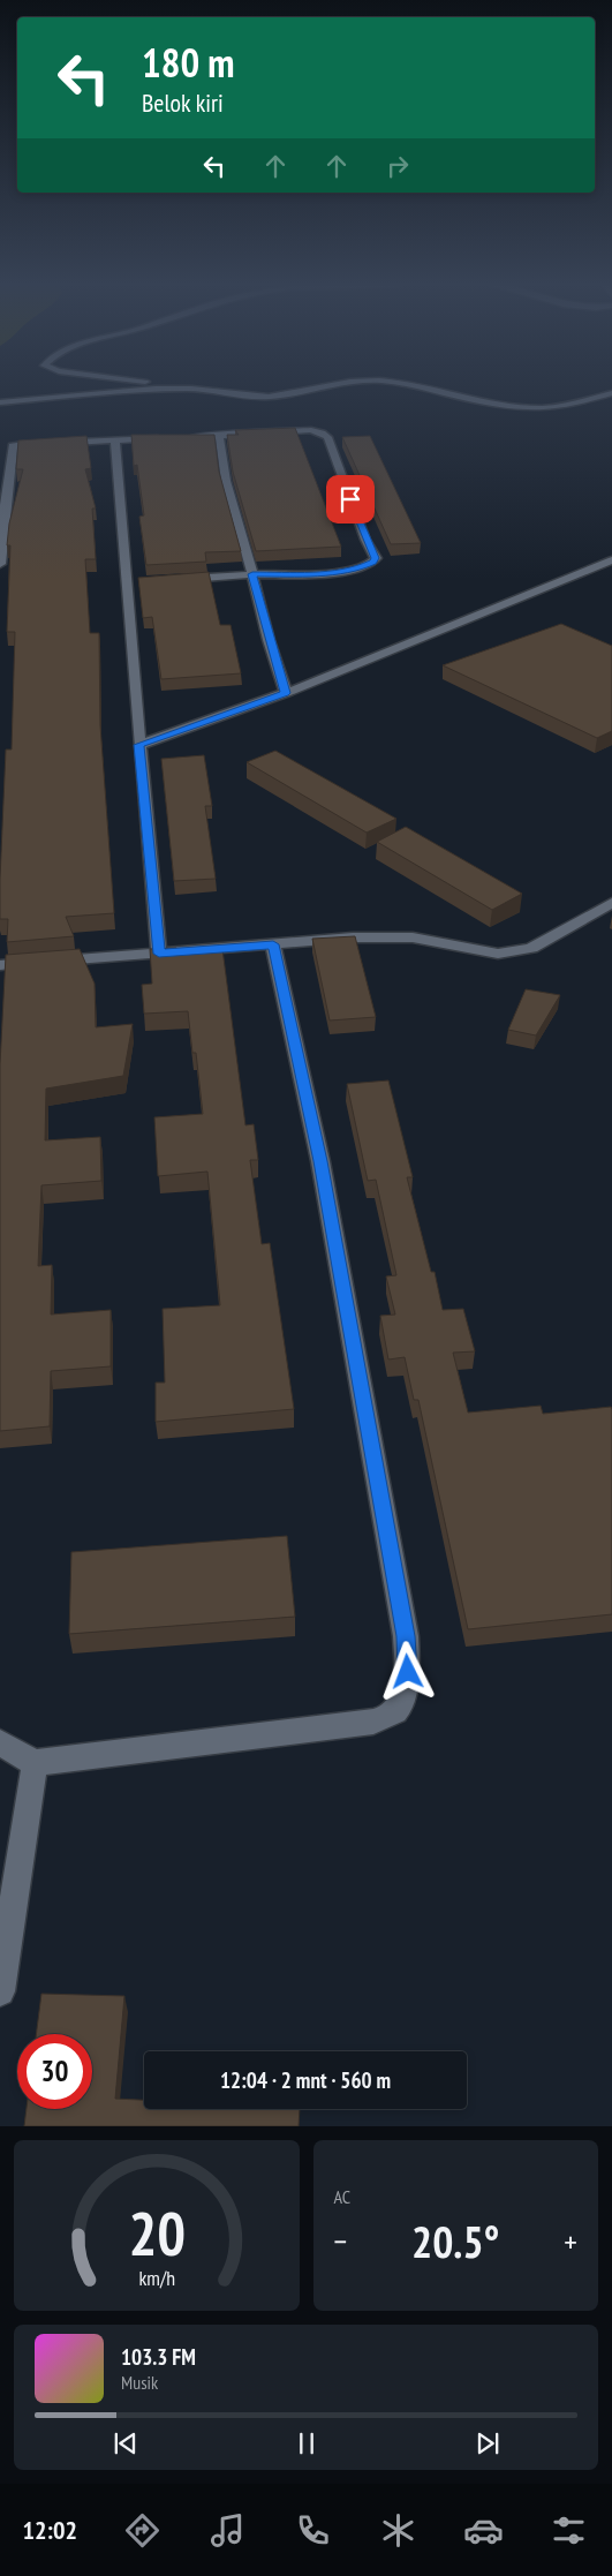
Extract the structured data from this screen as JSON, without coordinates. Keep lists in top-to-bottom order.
{
  "page": {
    "turn": ["180 m", "Belok kiri"],
    "limit": "30",
    "trip": "12:04 · 2 mnt · 560 m",
    "tile": "AC",
    "heat": ["−", "20.5°", "+"],
    "song": ["103.3 FM", "Musik"],
    "tabs": "12:02",
    "gauge": ["20", "km/h"]
  }
}
